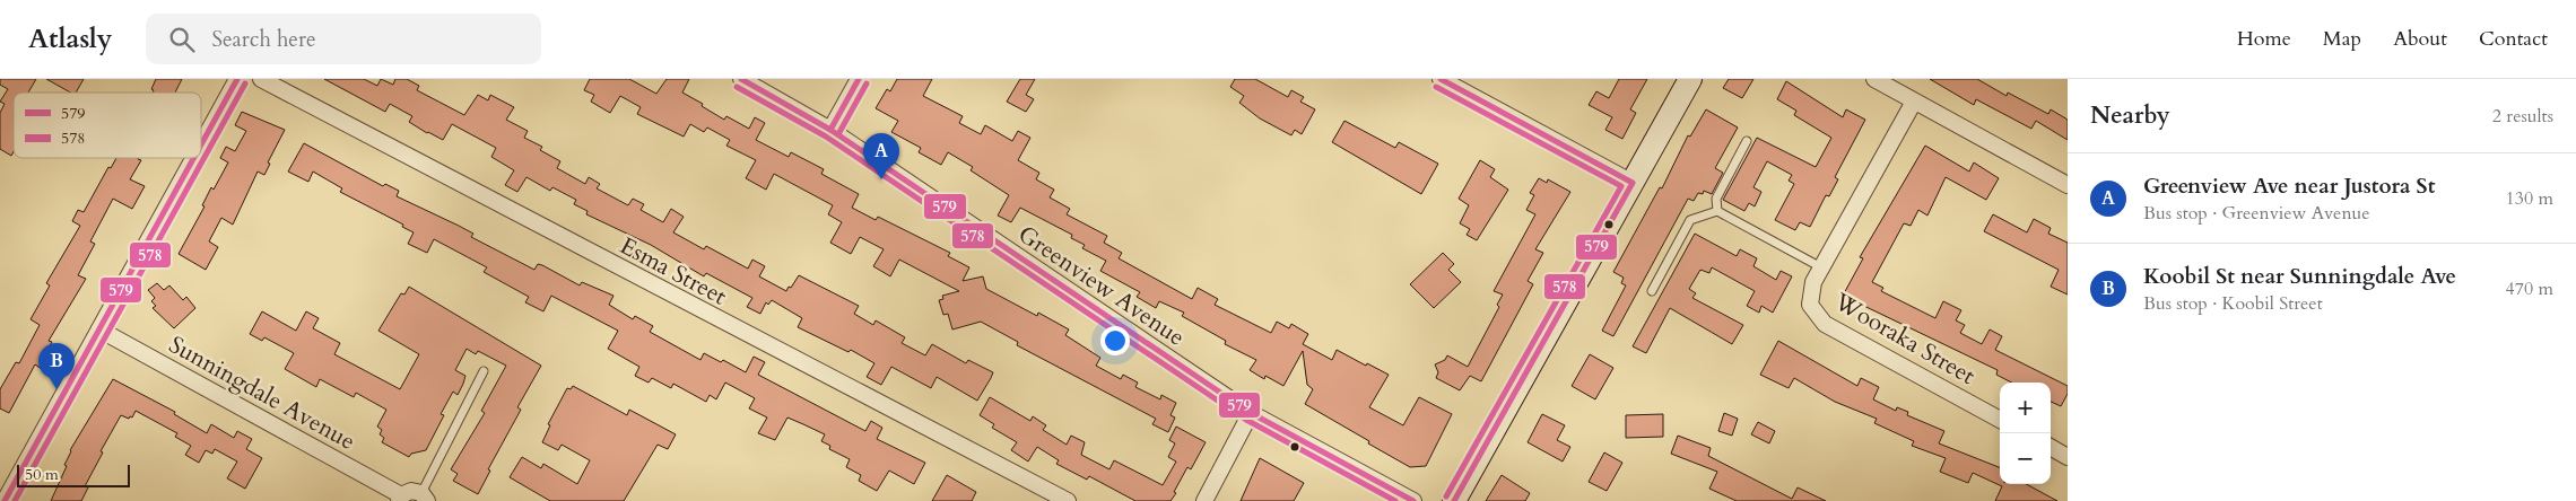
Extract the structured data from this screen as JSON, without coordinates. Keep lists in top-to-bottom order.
{
  "streets": {
    "street": [
      "Esma Street",
      "Greenview Avenue",
      "Wooraka Street",
      "Sunningdale Avenue"
    ]
  },
  "lines": ["transit line 579", "transit line 578"],
  "legend": ["579", "578"],
  "scale_bar": "50 m",
  "page": {
    "header": "Atlasly",
    "search": "Search here",
    "nav": [
      "Home",
      "Map",
      "About",
      "Contact"
    ],
    "heading": ["Nearby", "2 results"],
    "pins": ["A", "B"],
    "list": [
      {
        "mark": "A",
        "name": "Greenview Ave near Justora St",
        "note": "Bus stop · Greenview Avenue",
        "value": "130 m"
      },
      {
        "mark": "B",
        "name": "Koobil St near Sunningdale Ave",
        "note": "Bus stop · Koobil Street",
        "value": "470 m"
      }
    ],
    "map_buttons": ["+", "−"],
    "scale": "50 m"
  }
}
